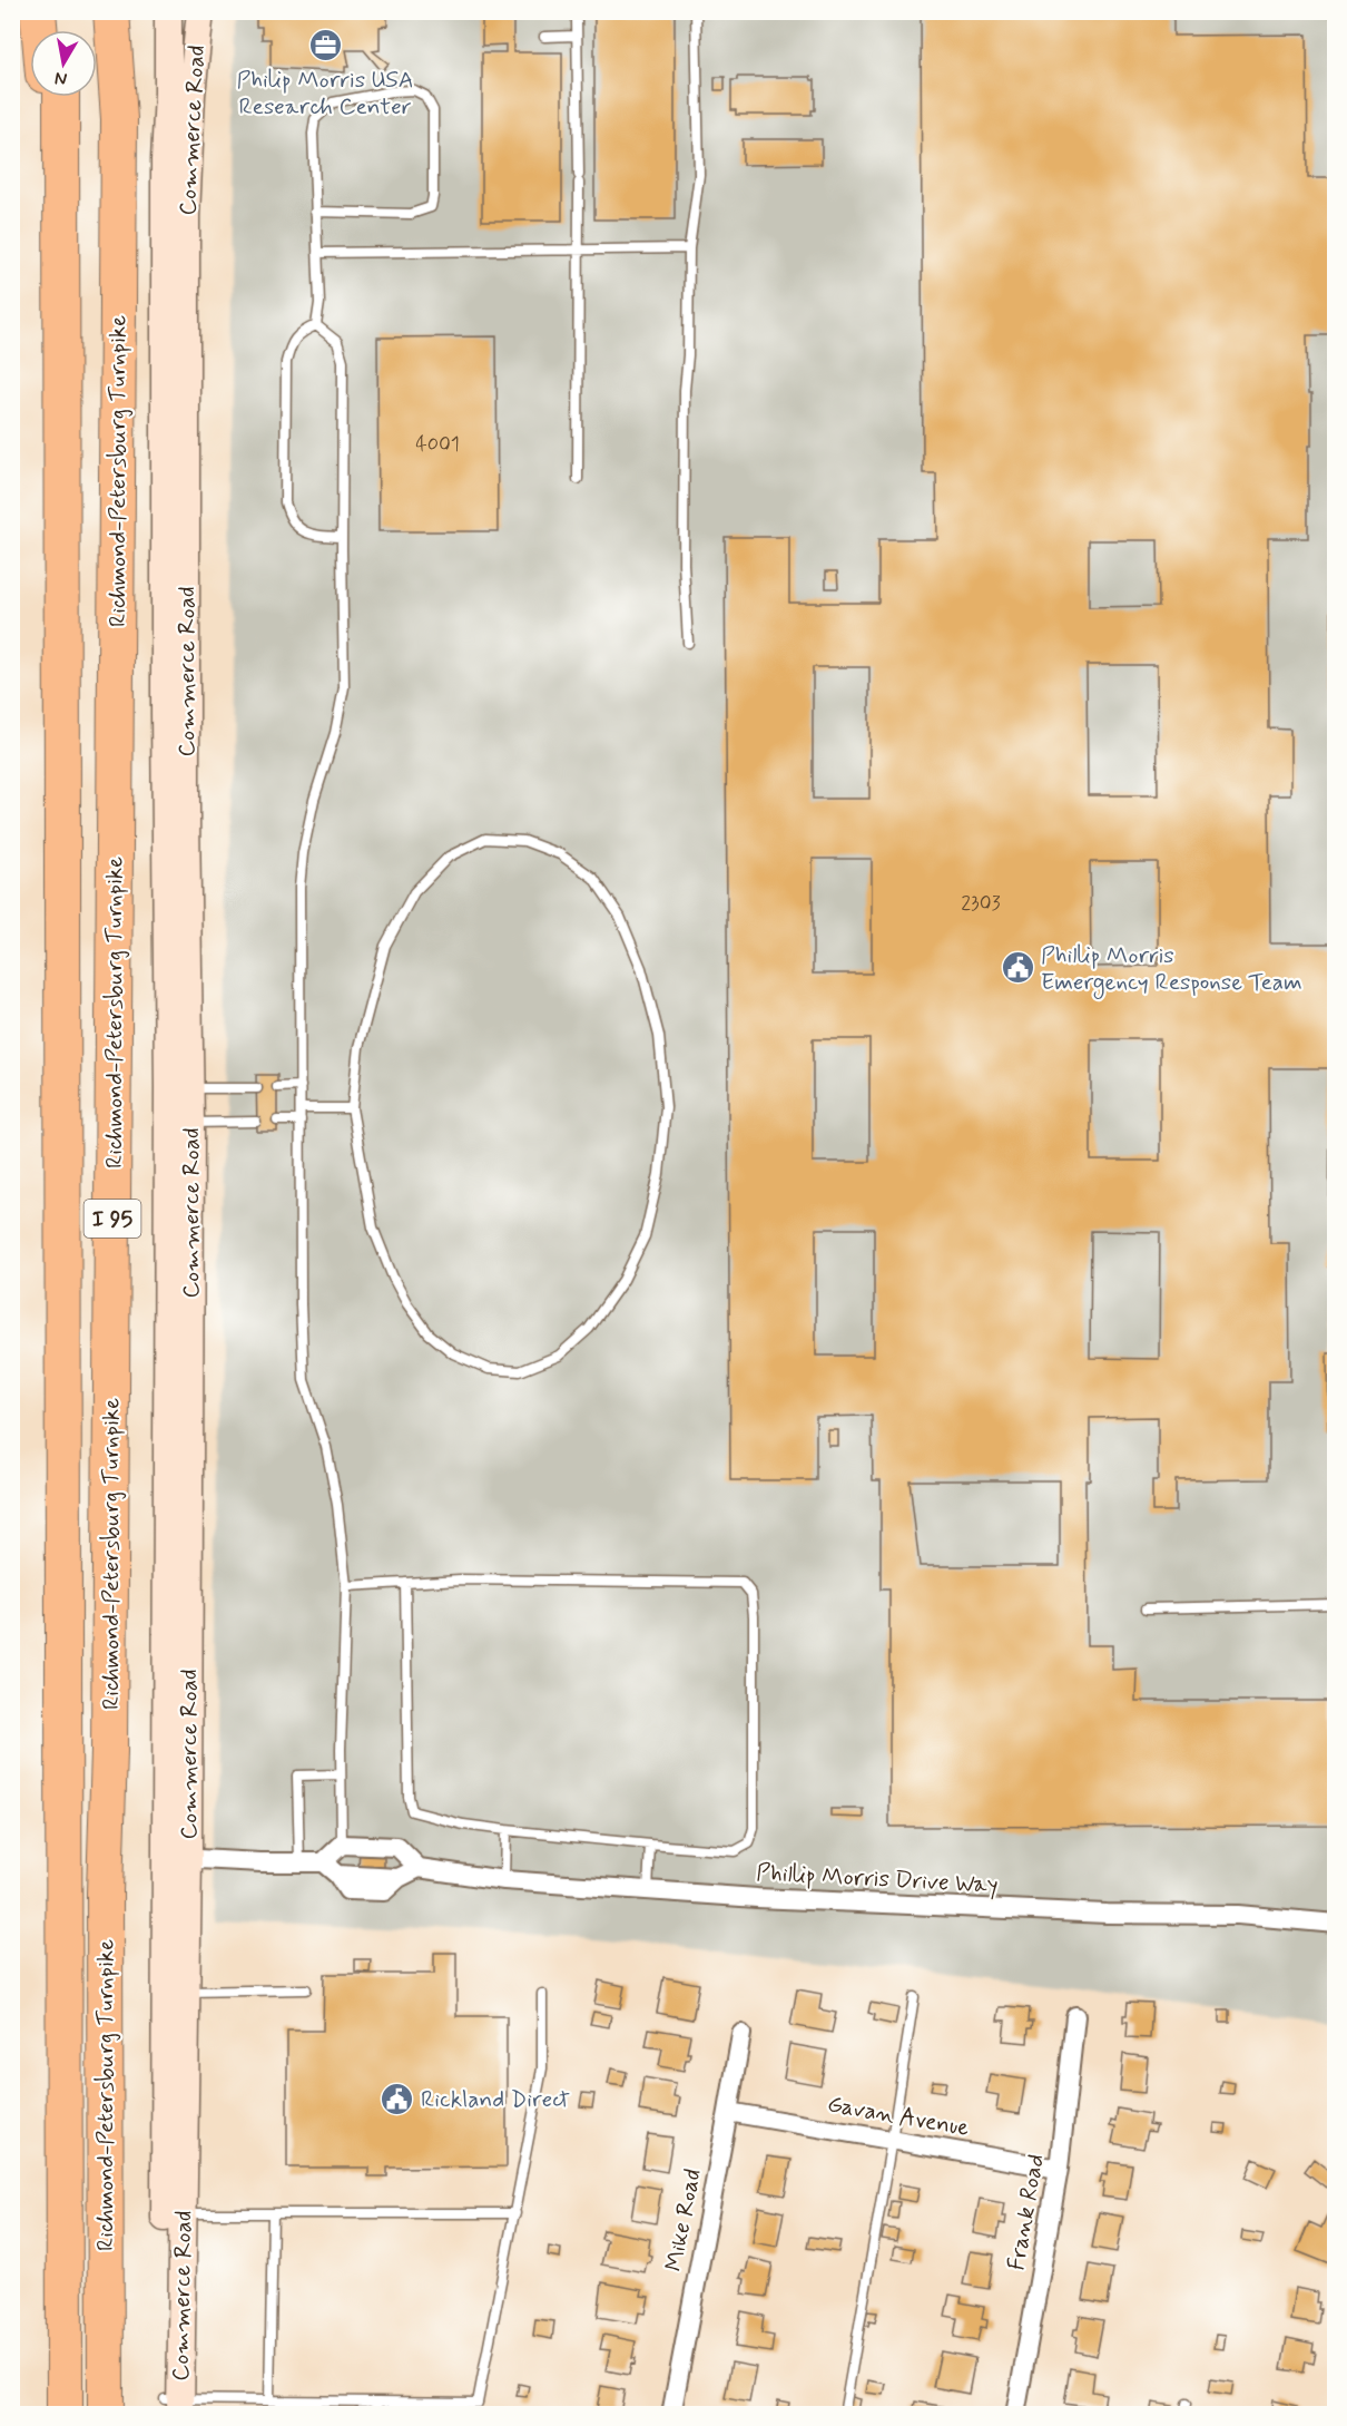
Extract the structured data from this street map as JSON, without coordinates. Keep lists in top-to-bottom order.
{
  "streets": {
    "highway": ["Richmond-Petersburg Turnpike", "I 95"],
    "main road": ["Commerce Road"],
    "street": [
      "Phillip Morris Drive Way",
      "Gavan Avenue",
      "Frank Road",
      "Mike Road"
    ]
  },
  "crossings": [
    ["Gavan Avenue", "Frank Road"],
    ["Gavan Avenue", "Mike Road"]
  ],
  "places": {
    "office": ["Philip Morris USA Research Center"],
    "public building": ["Phillip Morris Emergency Response Team", "Rickland Direct"]
  },
  "house_numbers": ["4001", "2303"],
  "north": "bottom"
}
